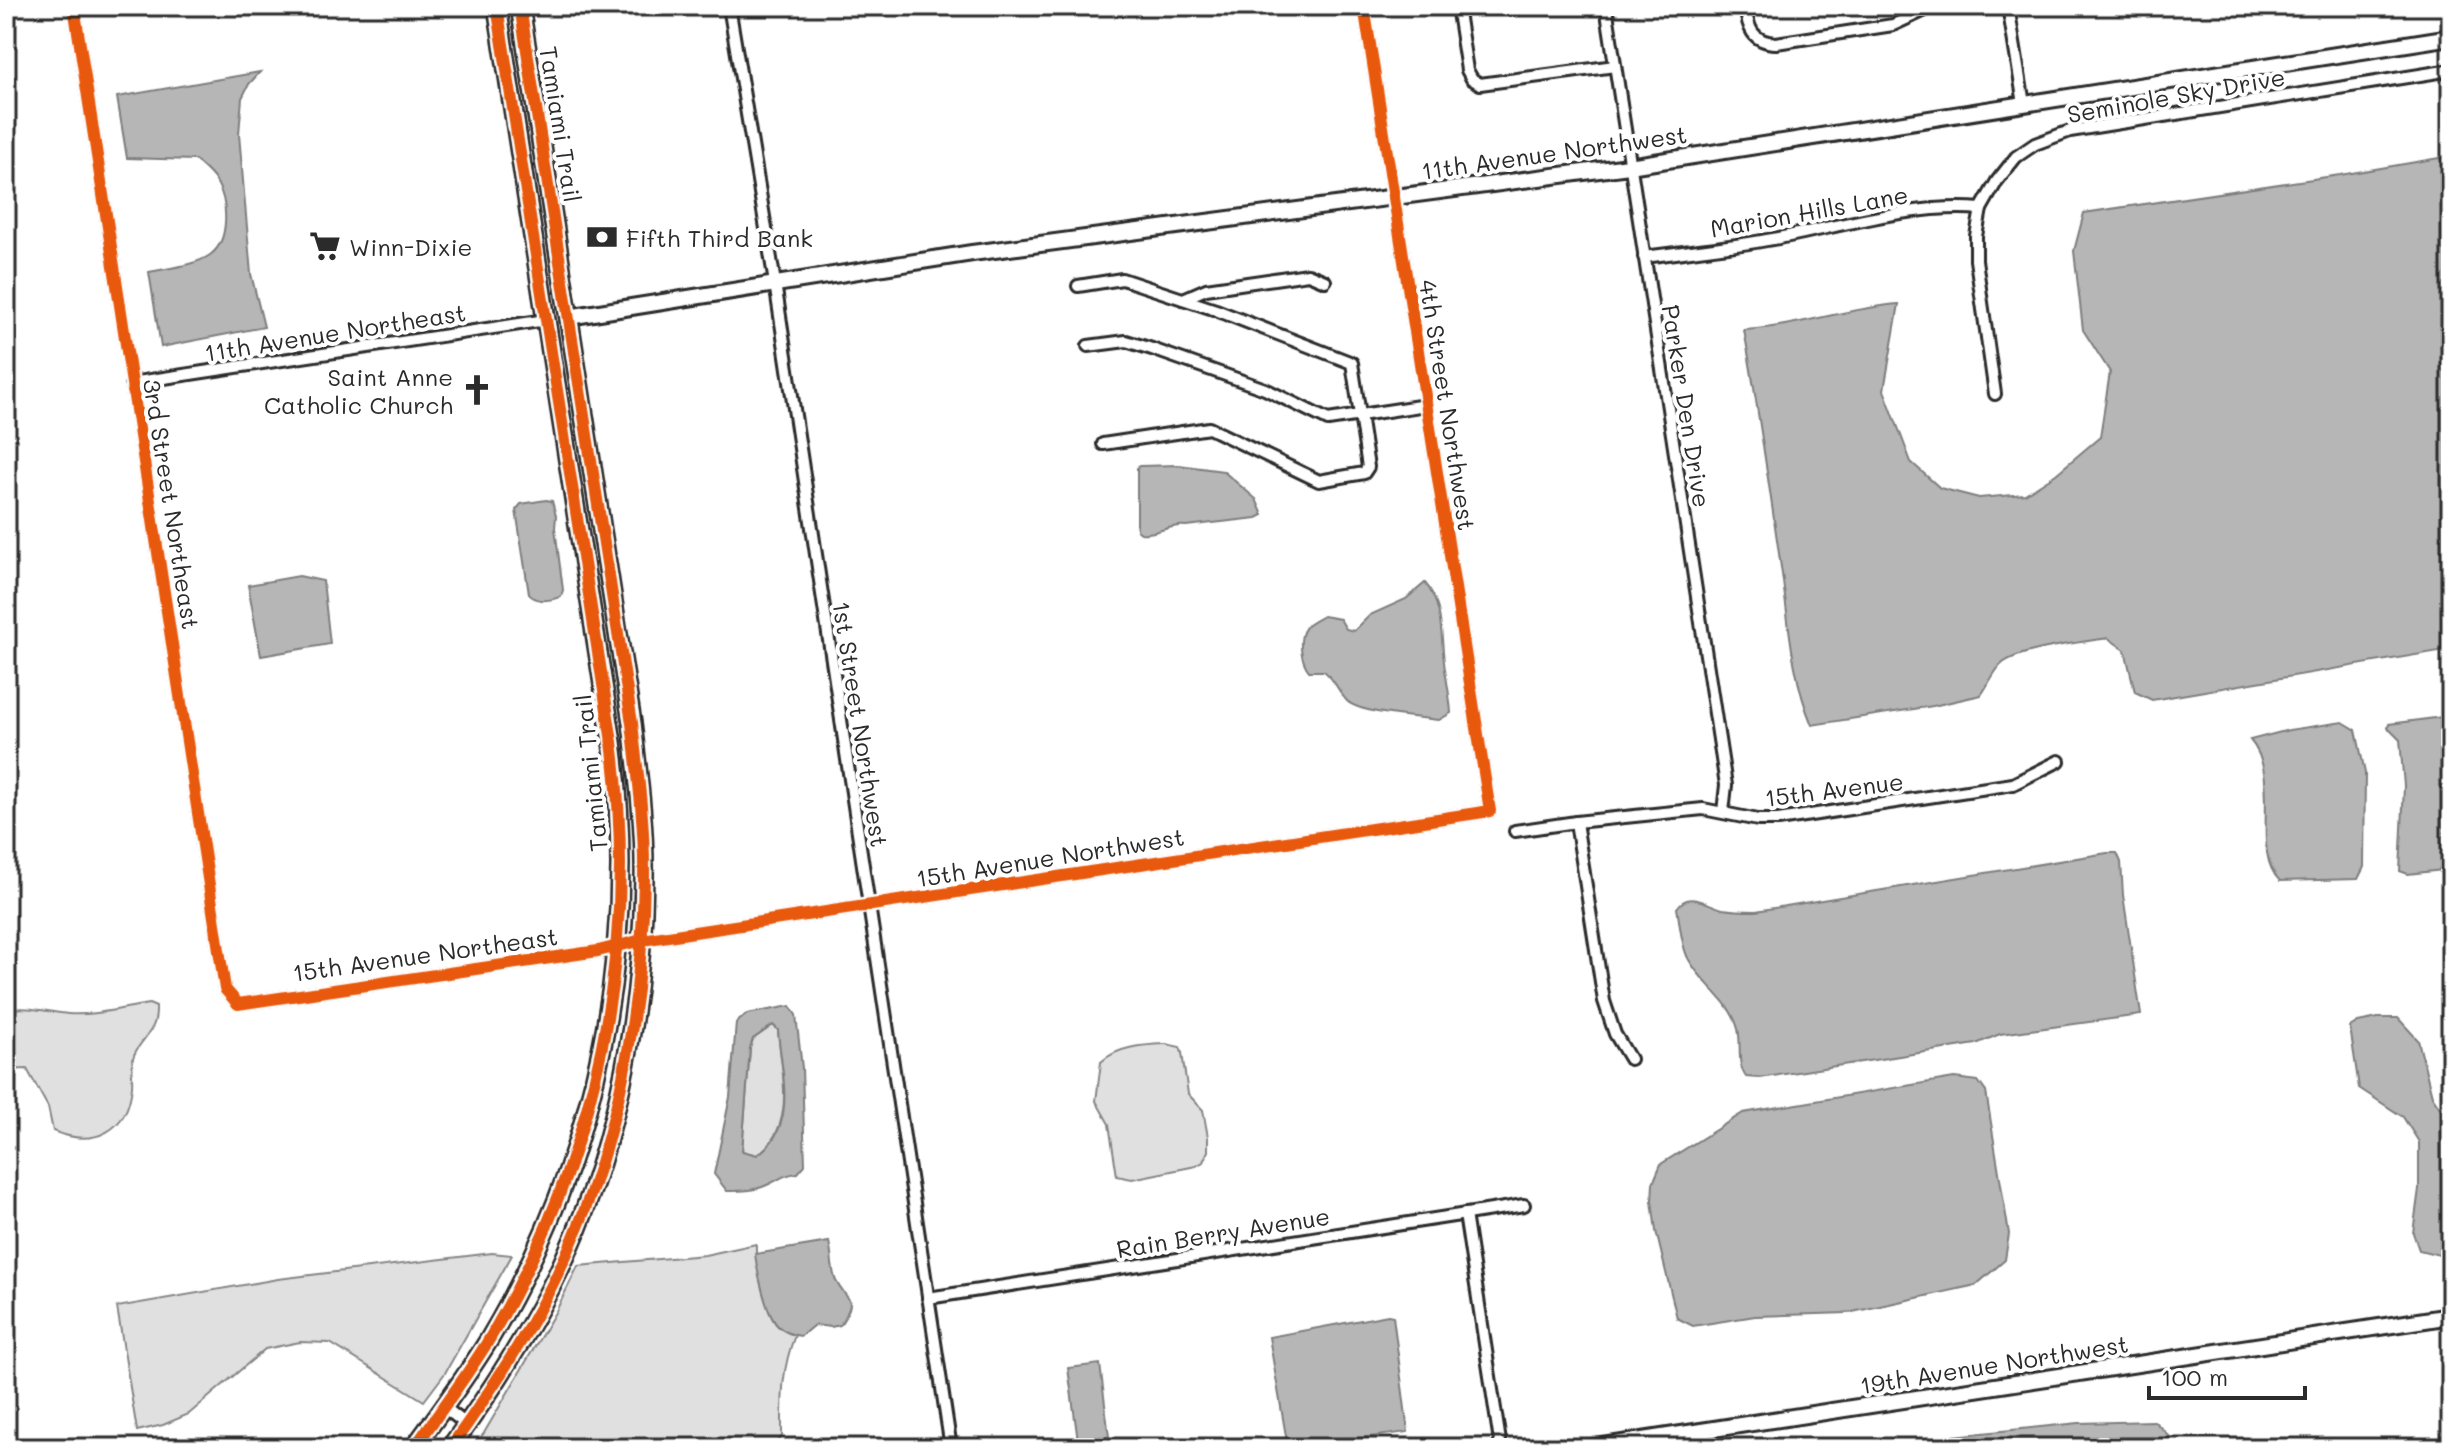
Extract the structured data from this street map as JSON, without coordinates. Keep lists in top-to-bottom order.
{
  "streets": {
    "main road": ["Tamiami Trail"],
    "street": [
      "Seminole Sky Drive",
      "11th Avenue Northwest",
      "Marion Hills Lane",
      "11th Avenue Northeast",
      "4th Street Northwest",
      "Parker Den Drive",
      "3rd Street Northeast",
      "1st Street Northwest",
      "15th Avenue",
      "15th Avenue Northwest",
      "15th Avenue Northeast",
      "Rain Berry Avenue",
      "19th Avenue Northwest"
    ]
  },
  "crossings": [
    ["Seminole Sky Drive", "Marion Hills Lane"],
    ["Tamiami Trail", "11th Avenue Northwest"],
    ["Tamiami Trail", "11th Avenue Northeast"],
    ["Tamiami Trail", "15th Avenue Northwest"],
    ["Tamiami Trail", "15th Avenue Northeast"],
    ["11th Avenue Northwest", "4th Street Northwest"],
    ["11th Avenue Northwest", "Parker Den Drive"],
    ["11th Avenue Northwest", "1st Street Northwest"],
    ["Marion Hills Lane", "Parker Den Drive"],
    ["11th Avenue Northeast", "3rd Street Northeast"],
    ["4th Street Northwest", "15th Avenue Northwest"],
    ["Parker Den Drive", "15th Avenue"],
    ["3rd Street Northeast", "15th Avenue Northeast"],
    ["1st Street Northwest", "15th Avenue Northwest"],
    ["1st Street Northwest", "Rain Berry Avenue"],
    ["15th Avenue Northwest", "15th Avenue Northeast"]
  ],
  "places": {
    "bank": ["Fifth Third Bank"],
    "supermarket": ["Winn-Dixie"],
    "church": ["Saint Anne Catholic Church"]
  },
  "scale_bar": "100 m"
}
